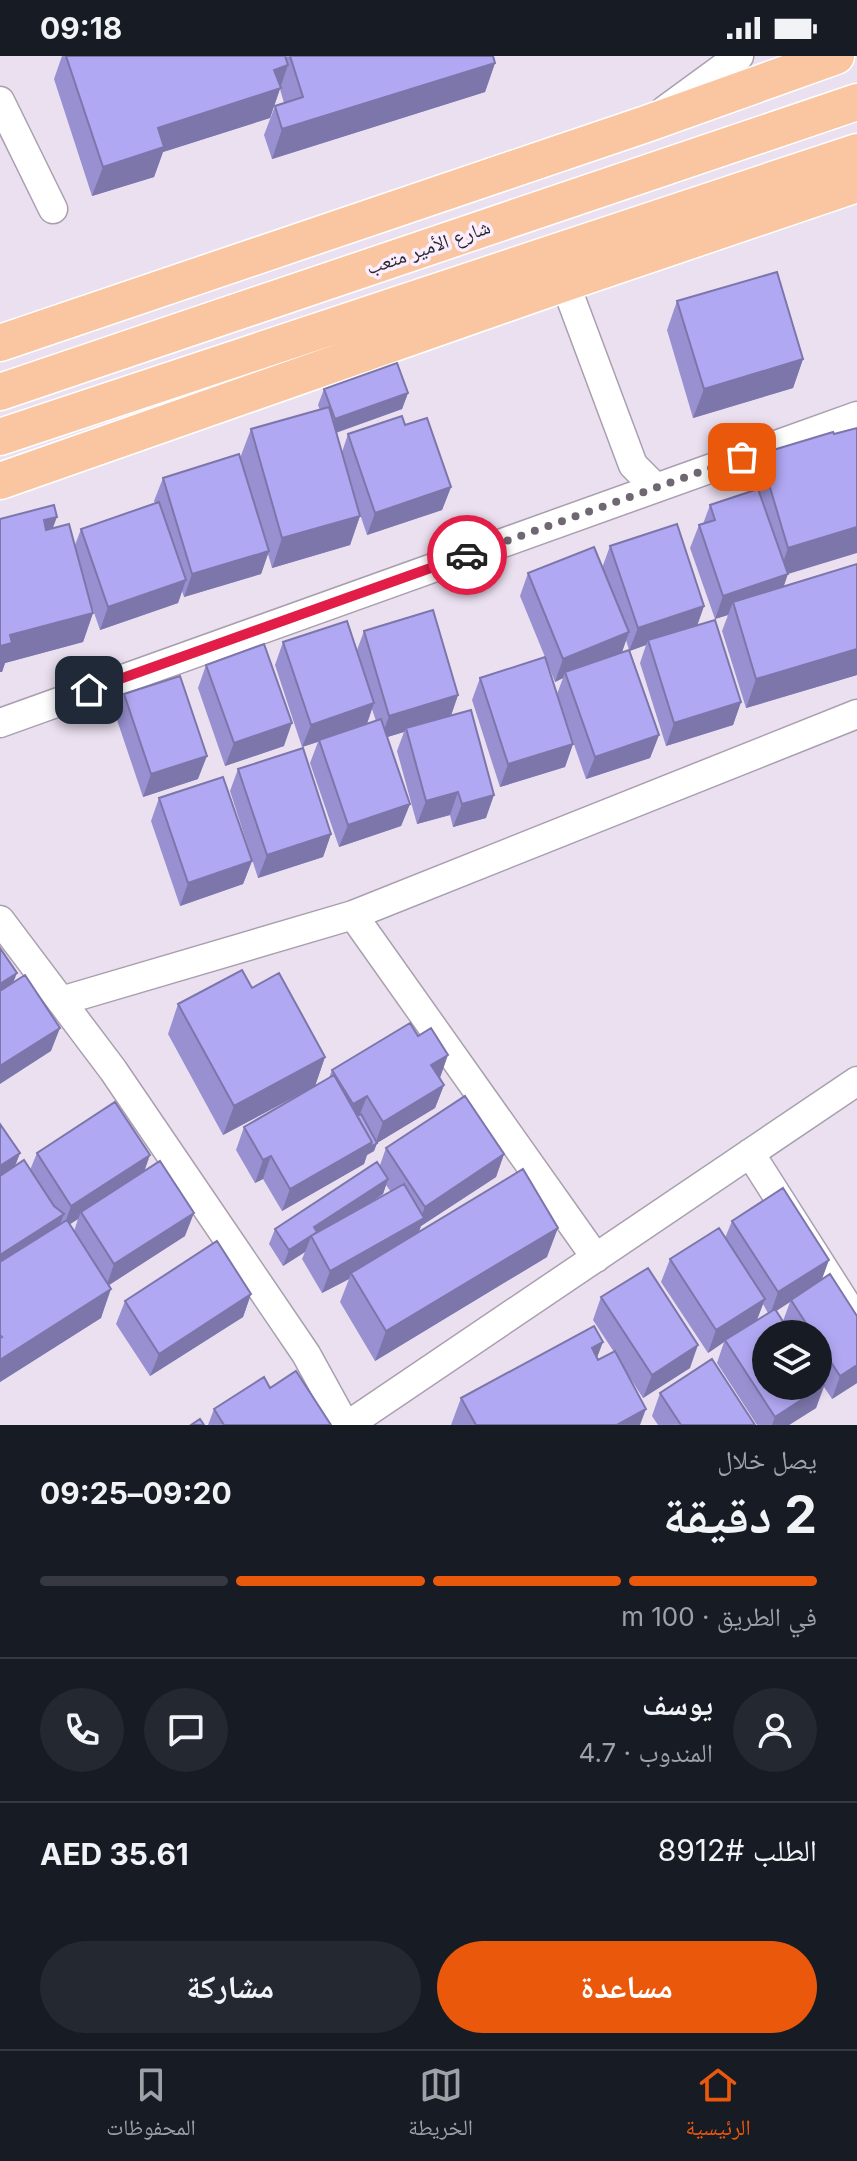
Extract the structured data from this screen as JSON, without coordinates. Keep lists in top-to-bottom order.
{
  "streets": {
    "main road": ["شارع الأمير متعب"]
  },
  "page": {
    "status": "09:18",
    "heading": ["2 دقيقة", "يصل خلال", "09:20–09:25"],
    "panel": [
      "يوسف",
      "المندوب · 4.7",
      "الطلب #8912",
      "AED 35.61"
    ],
    "bar": "في الطريق · 100 m",
    "buttons": ["مساعدة", "مشاركة"],
    "tabs": ["الرئيسية", "الخريطة", "المحفوظات"]
  }
}
